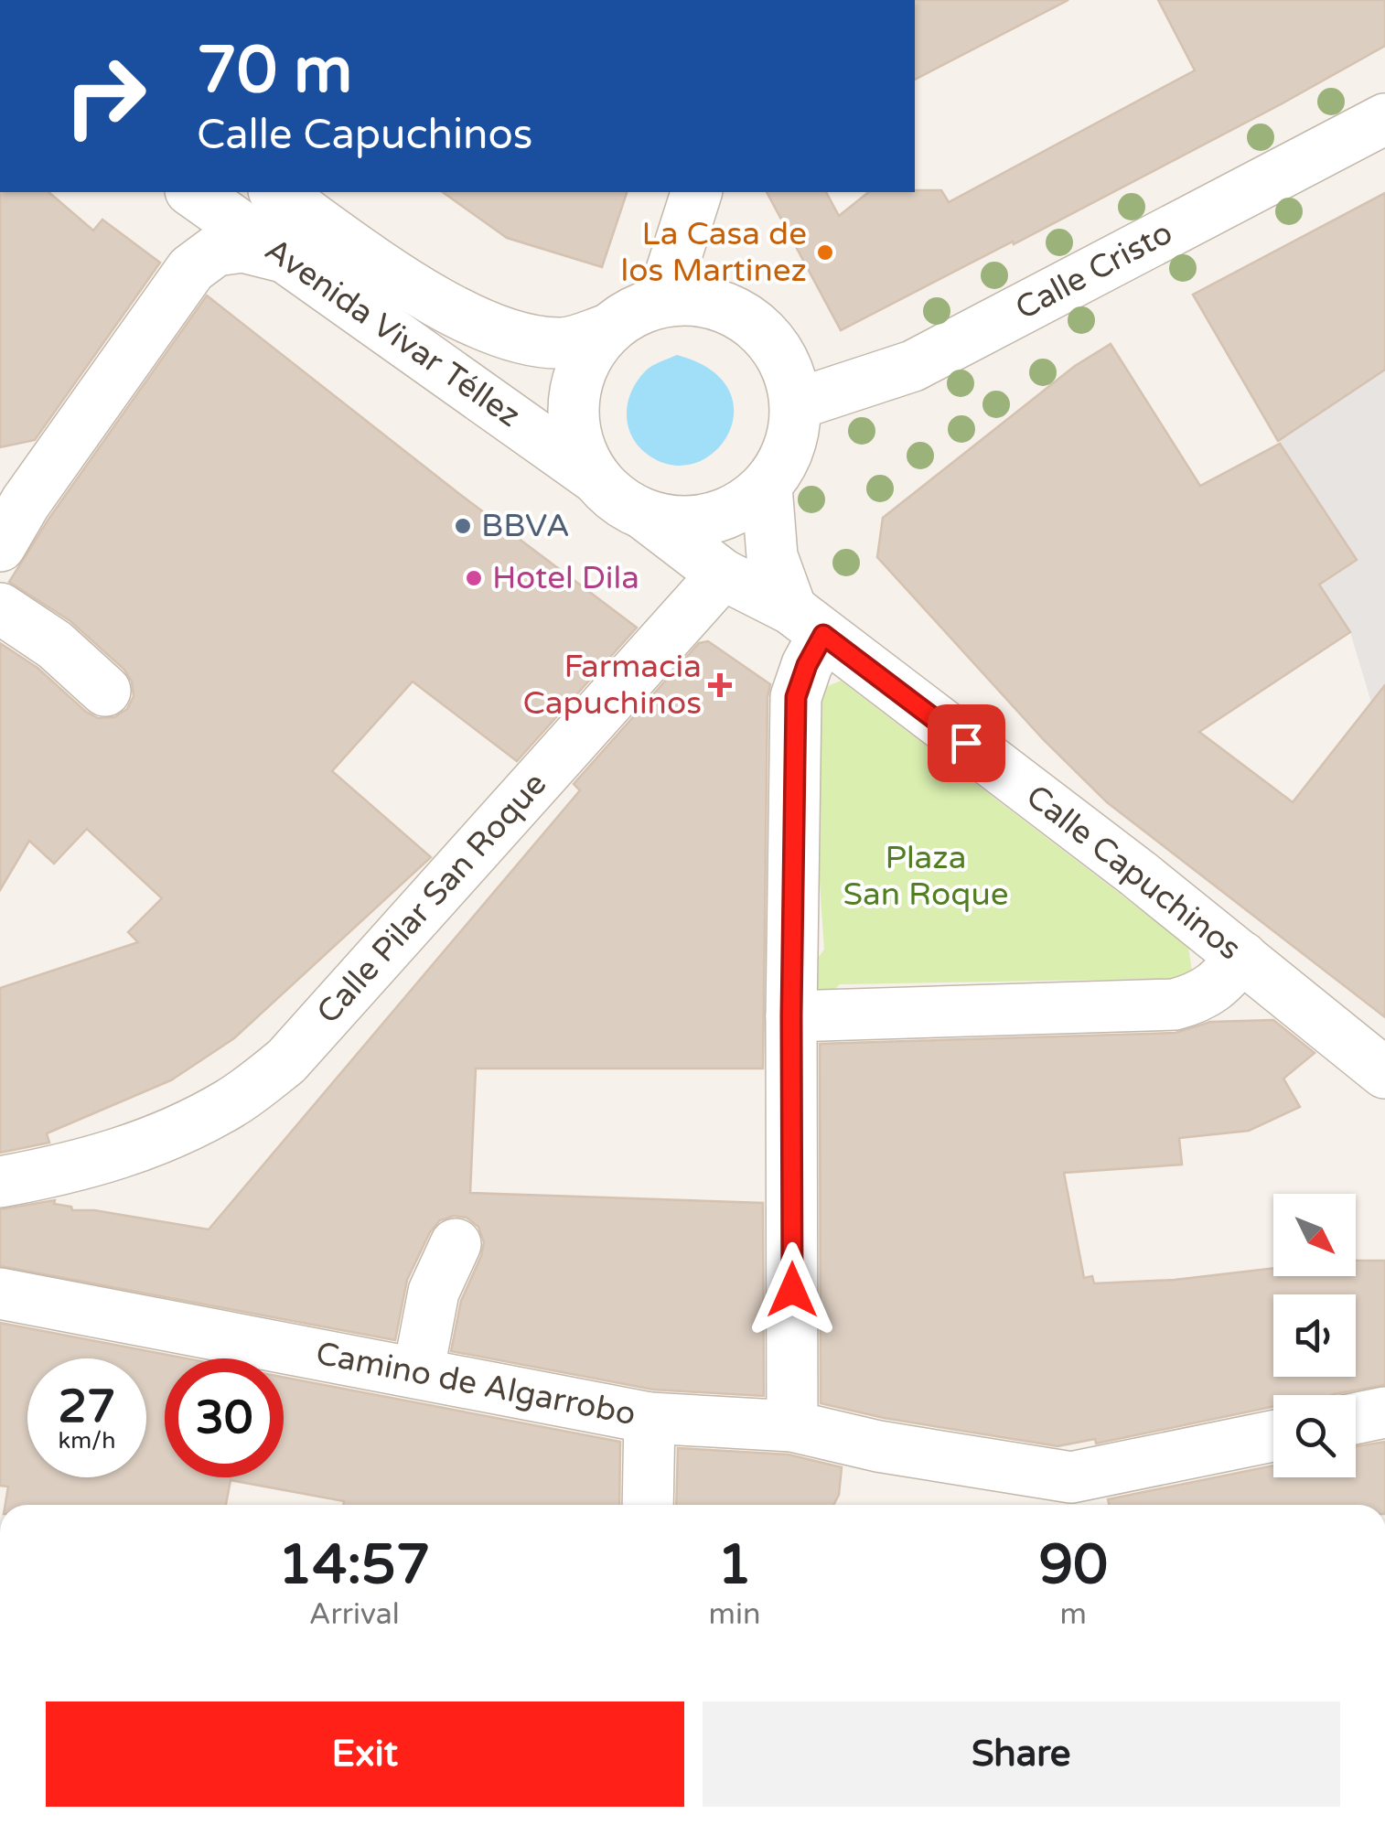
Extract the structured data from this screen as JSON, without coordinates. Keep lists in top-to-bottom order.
{
  "streets": {
    "street": [
      "Calle Cristo",
      "Avenida Vivar Téllez",
      "Calle Capuchinos",
      "Calle Pilar San Roque",
      "Camino de Algarrobo"
    ]
  },
  "crossings": [
    ["Calle Cristo", "Avenida Vivar Téllez"],
    ["Calle Capuchinos", "Calle Pilar San Roque"]
  ],
  "parks": ["Plaza San Roque"],
  "places": {
    "other": ["La Casa de los Martinez", "BBVA", "Hotel Dila"],
    "health": ["Farmacia Capuchinos"]
  },
  "north": "bottom right",
  "page": {
    "turn": ["70 m", "Calle Capuchinos"],
    "speed": "27 km/h",
    "limit": "30",
    "eta": [
      "14:57",
      "Arrival",
      "1",
      "min",
      "90",
      "m"
    ],
    "buttons": ["Exit", "Share"]
  }
}
